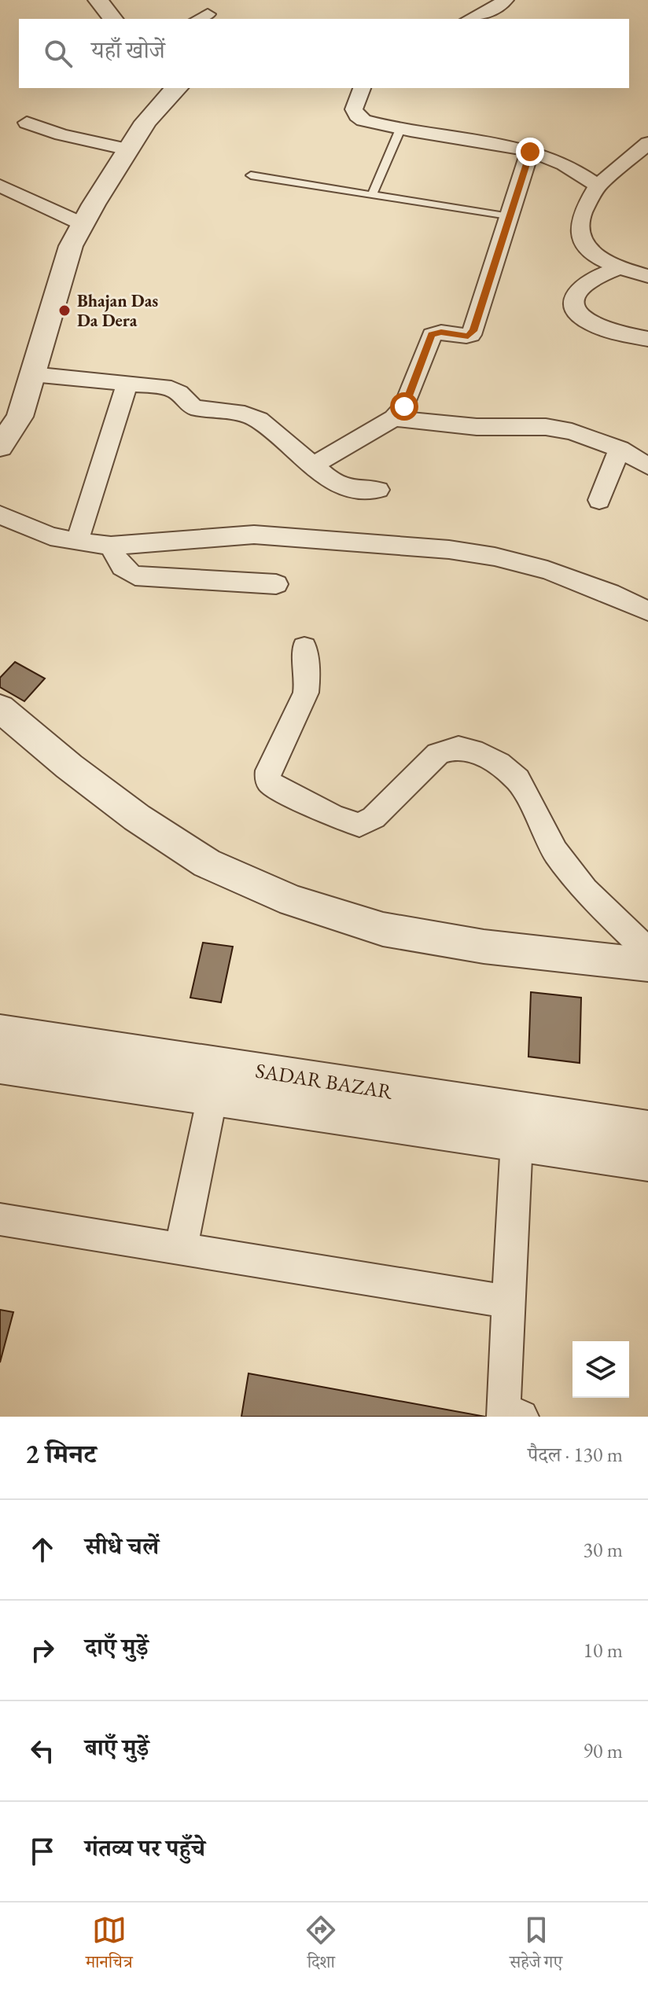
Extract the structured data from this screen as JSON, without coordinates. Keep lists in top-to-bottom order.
{
  "streets": {
    "street": ["SADAR BAZAR"]
  },
  "places": ["Bhajan Das Da Dera"],
  "page": {
    "search": "यहाँ खोजें",
    "heading": ["2 मिनट", "पैदल · 130 m"],
    "list": [
      ["सीधे चलें", "30 m"],
      ["दाएँ मुड़ें", "10 m"],
      ["बाएँ मुड़ें", "90 m"],
      "गंतव्य पर पहुँचे"
    ],
    "nav": ["मानचित्र", "दिशा", "सहेजे गए"]
  }
}
